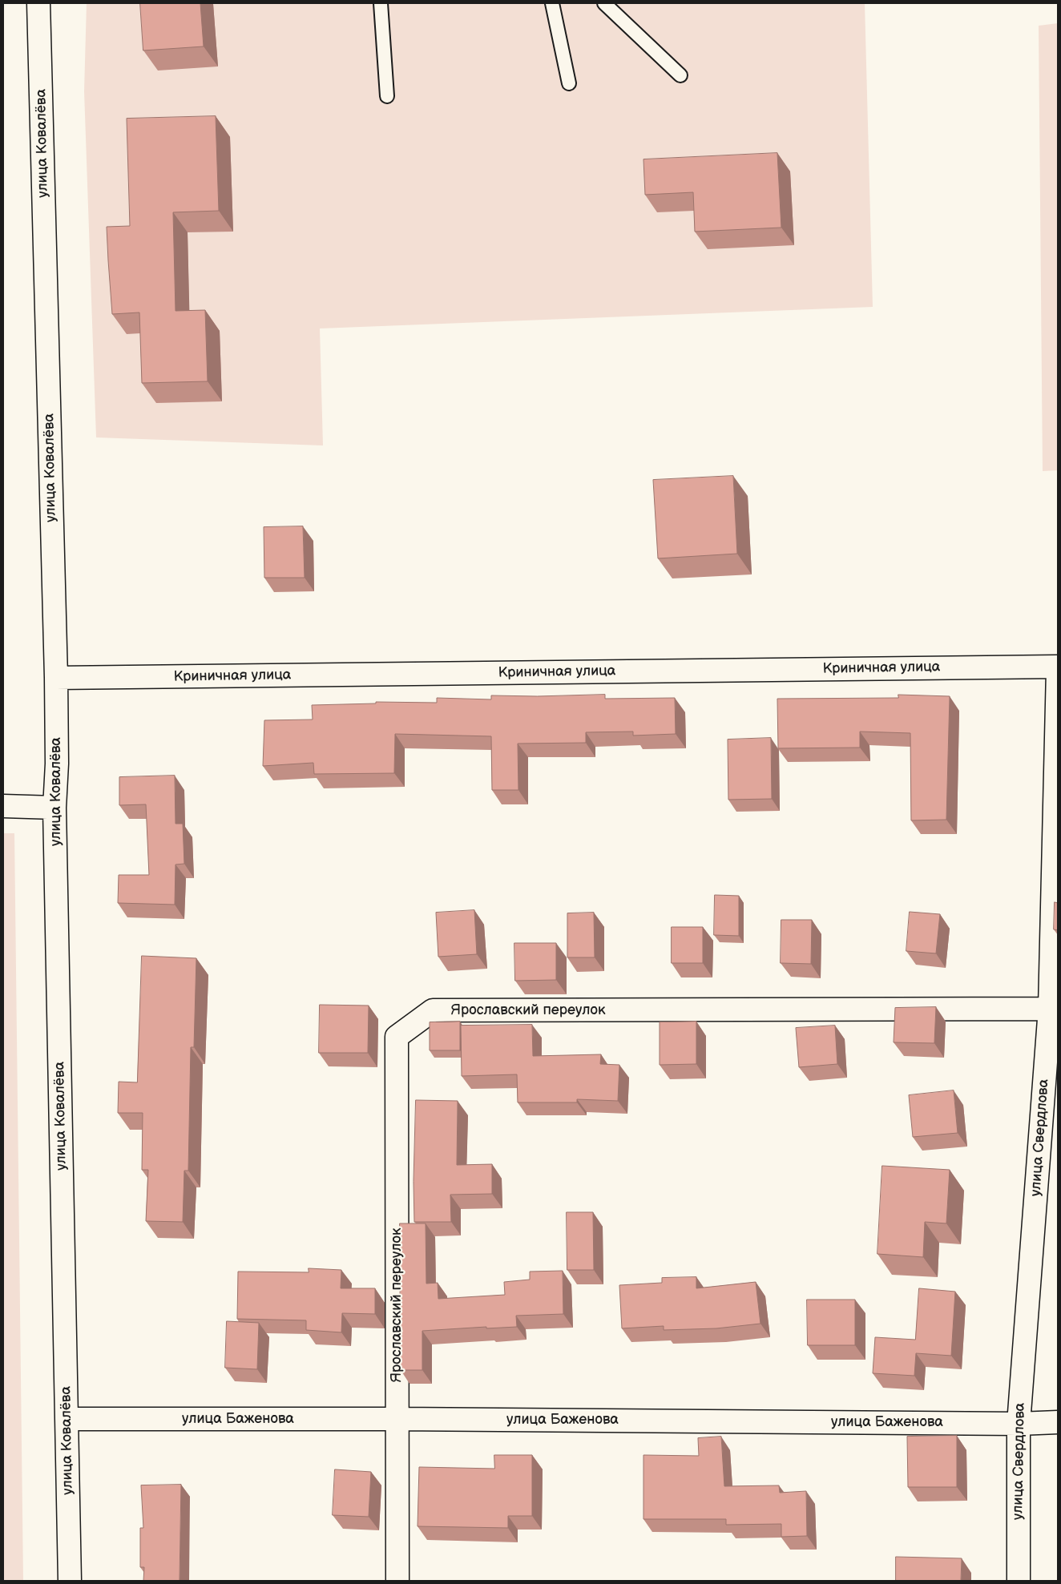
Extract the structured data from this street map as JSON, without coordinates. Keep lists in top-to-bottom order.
{
  "streets": {
    "street": [
      "улица Ковалёва",
      "Криничная улица",
      "Ярославский переулок",
      "улица Свердлова",
      "улица Баженова"
    ]
  },
  "crossings": [
    ["улица Ковалёва", "Криничная улица"],
    ["улица Ковалёва", "улица Баженова"],
    ["Ярославский переулок", "улица Свердлова"],
    ["Ярославский переулок", "улица Баженова"],
    ["улица Свердлова", "улица Баженова"]
  ]
}
